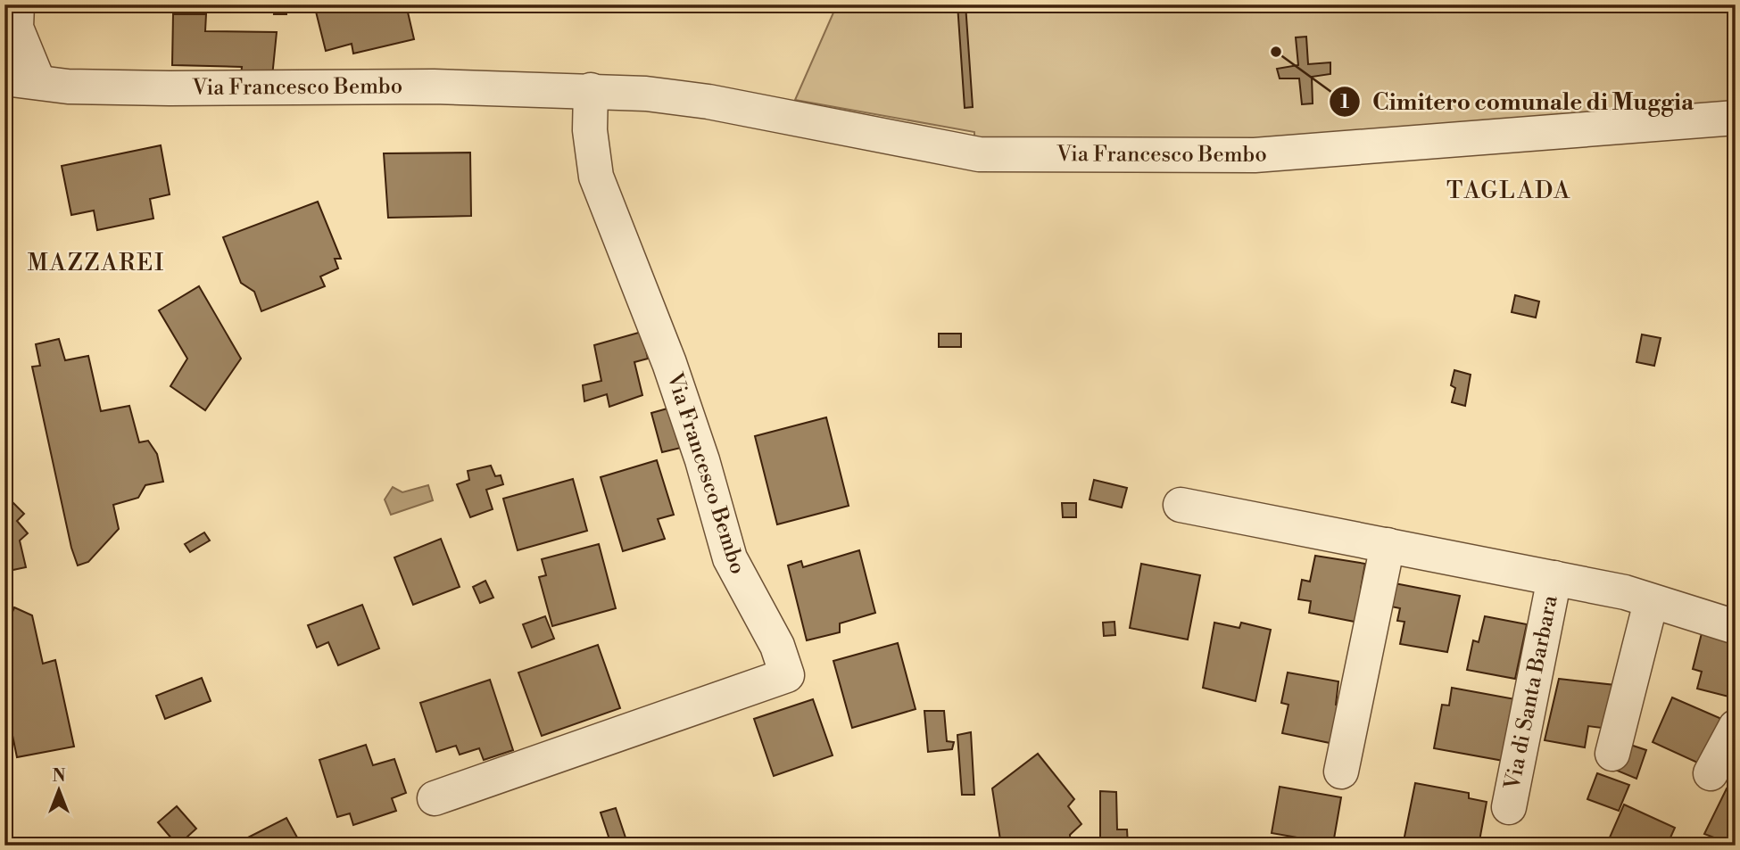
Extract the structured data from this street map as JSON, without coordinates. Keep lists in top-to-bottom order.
{
  "streets": {
    "street": ["Via Francesco Bembo", "Via di Santa Barbara"]
  },
  "districts": ["TAGLADA", "MAZZAREI"],
  "places": ["Cimitero comunale di Muggia"],
  "north": "top"
}
